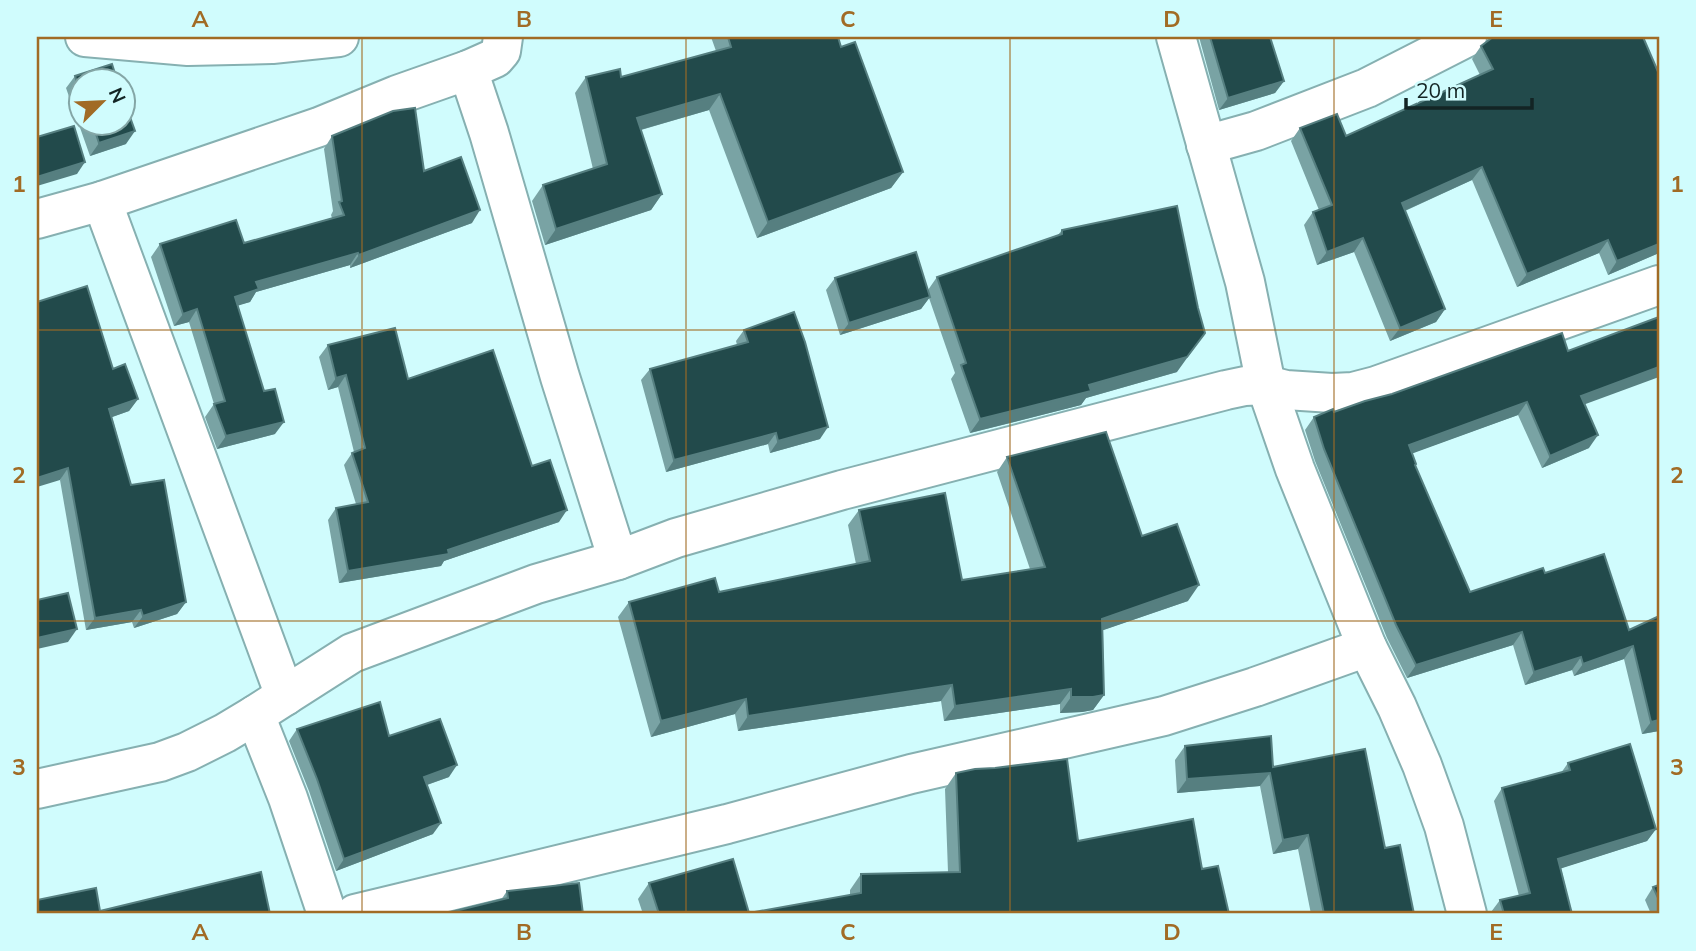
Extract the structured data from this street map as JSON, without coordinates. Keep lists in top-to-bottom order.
{
  "scale_bar": "20 m",
  "north": "top right",
  "grid": {
    "columns": [
      "A",
      "B",
      "C",
      "D",
      "E"
    ],
    "rows": ["1", "2", "3"]
  }
}
